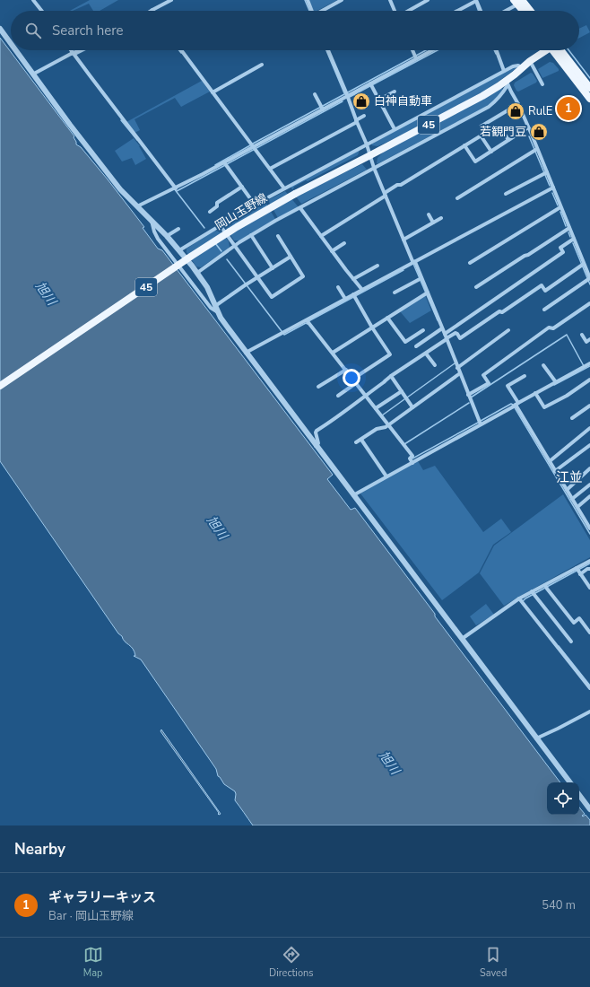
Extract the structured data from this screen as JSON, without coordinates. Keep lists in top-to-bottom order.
{
  "streets": {
    "main road": ["45", "岡山玉野線"]
  },
  "districts": ["江並"],
  "water": ["旭川"],
  "places": {
    "shop": ["白神自動車", "RulE", "若観門豆"]
  },
  "page": {
    "search": "Search here",
    "pins": "1",
    "heading": "Nearby",
    "list": [
      {
        "mark": "1",
        "name": "ギャラリーキッス",
        "note": "Bar · 岡山玉野線",
        "value": "540 m"
      }
    ],
    "nav": ["Map", "Directions", "Saved"]
  }
}
